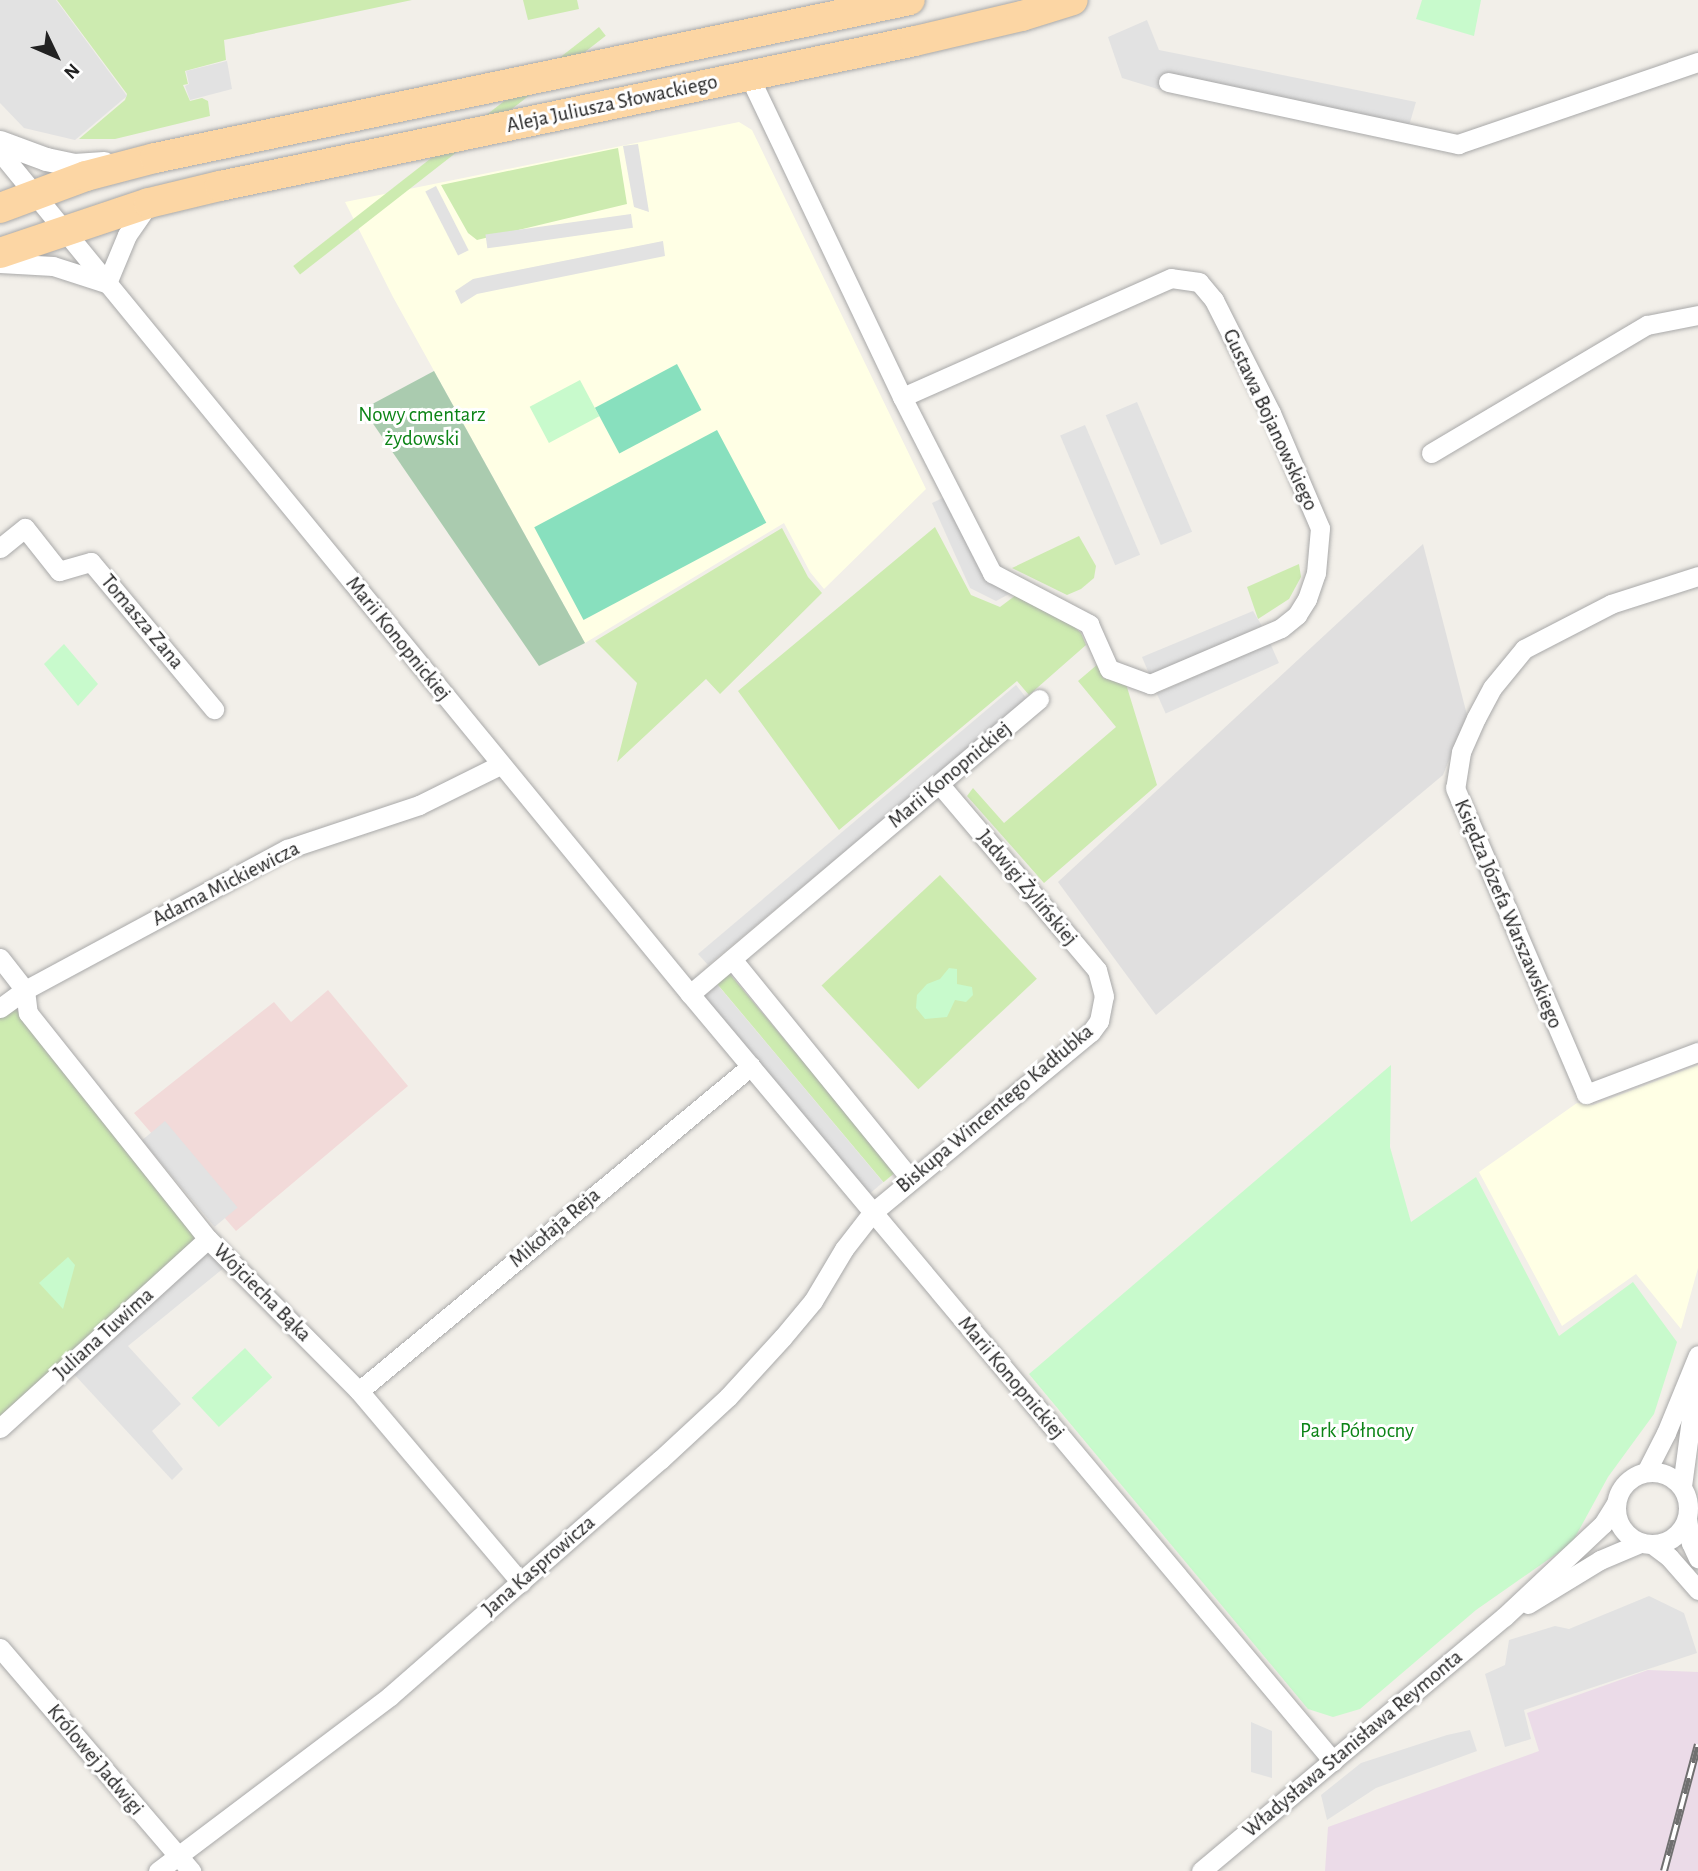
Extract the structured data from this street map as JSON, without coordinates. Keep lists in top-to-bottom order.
{
  "streets": {
    "main road": ["Aleja Juliusza Słowackiego"],
    "street": [
      "Gustawa Bojanowskiego",
      "Tomasza Zana",
      "Marii Konopnickiej",
      "Adama Mickiewicza",
      "Jadwigi Żylińskiej",
      "Księdza Józefa Warszawskiego",
      "Biskupa Wincentego Kadłubka",
      "Mikołaja Reja",
      "Wojciecha Bąka",
      "Juliana Tuwima",
      "Jana Kasprowicza",
      "Władysława Stanisława Reymonta",
      "Królowej Jadwigi"
    ]
  },
  "crossings": [
    ["Aleja Juliusza Słowackiego", "Gustawa Bojanowskiego"],
    ["Aleja Juliusza Słowackiego", "Marii Konopnickiej"],
    ["Marii Konopnickiej", "Adama Mickiewicza"],
    ["Marii Konopnickiej", "Jadwigi Żylińskiej"],
    ["Marii Konopnickiej", "Biskupa Wincentego Kadłubka"],
    ["Marii Konopnickiej", "Mikołaja Reja"],
    ["Marii Konopnickiej", "Jana Kasprowicza"],
    ["Marii Konopnickiej", "Władysława Stanisława Reymonta"],
    ["Adama Mickiewicza", "Wojciecha Bąka"],
    ["Jadwigi Żylińskiej", "Biskupa Wincentego Kadłubka"],
    ["Biskupa Wincentego Kadłubka", "Jana Kasprowicza"],
    ["Mikołaja Reja", "Wojciecha Bąka"],
    ["Wojciecha Bąka", "Juliana Tuwima"],
    ["Wojciecha Bąka", "Jana Kasprowicza"],
    ["Jana Kasprowicza", "Królowej Jadwigi"]
  ],
  "parks": ["Nowy cmentarz żydowski", "Park Północny"],
  "north": "bottom right"
}
